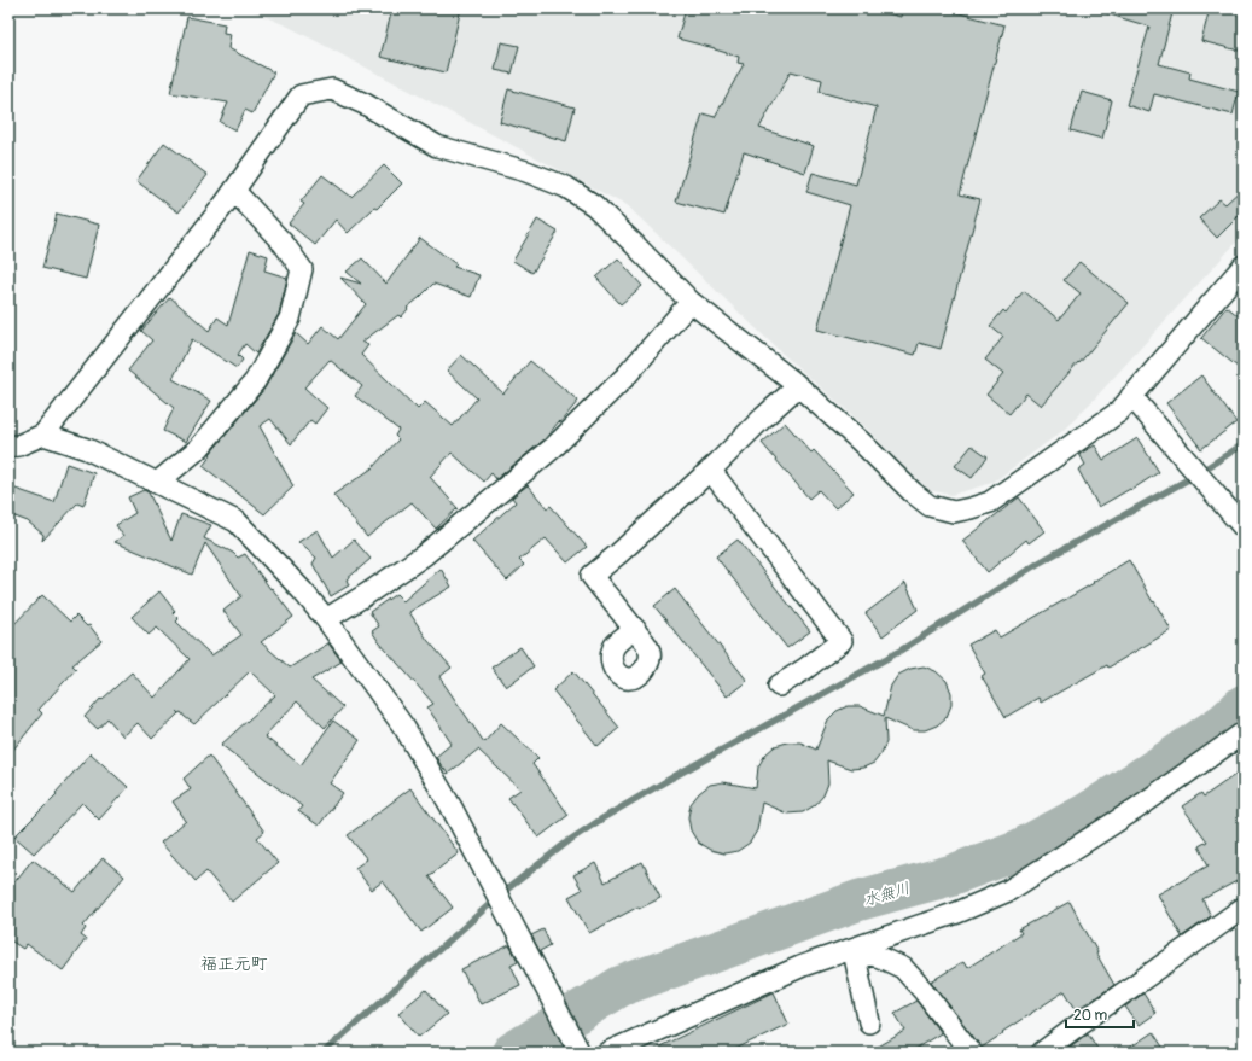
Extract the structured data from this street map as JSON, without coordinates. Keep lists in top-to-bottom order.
{
  "districts": ["福正元町"],
  "water": ["水無川"],
  "scale_bar": "20 m"
}
